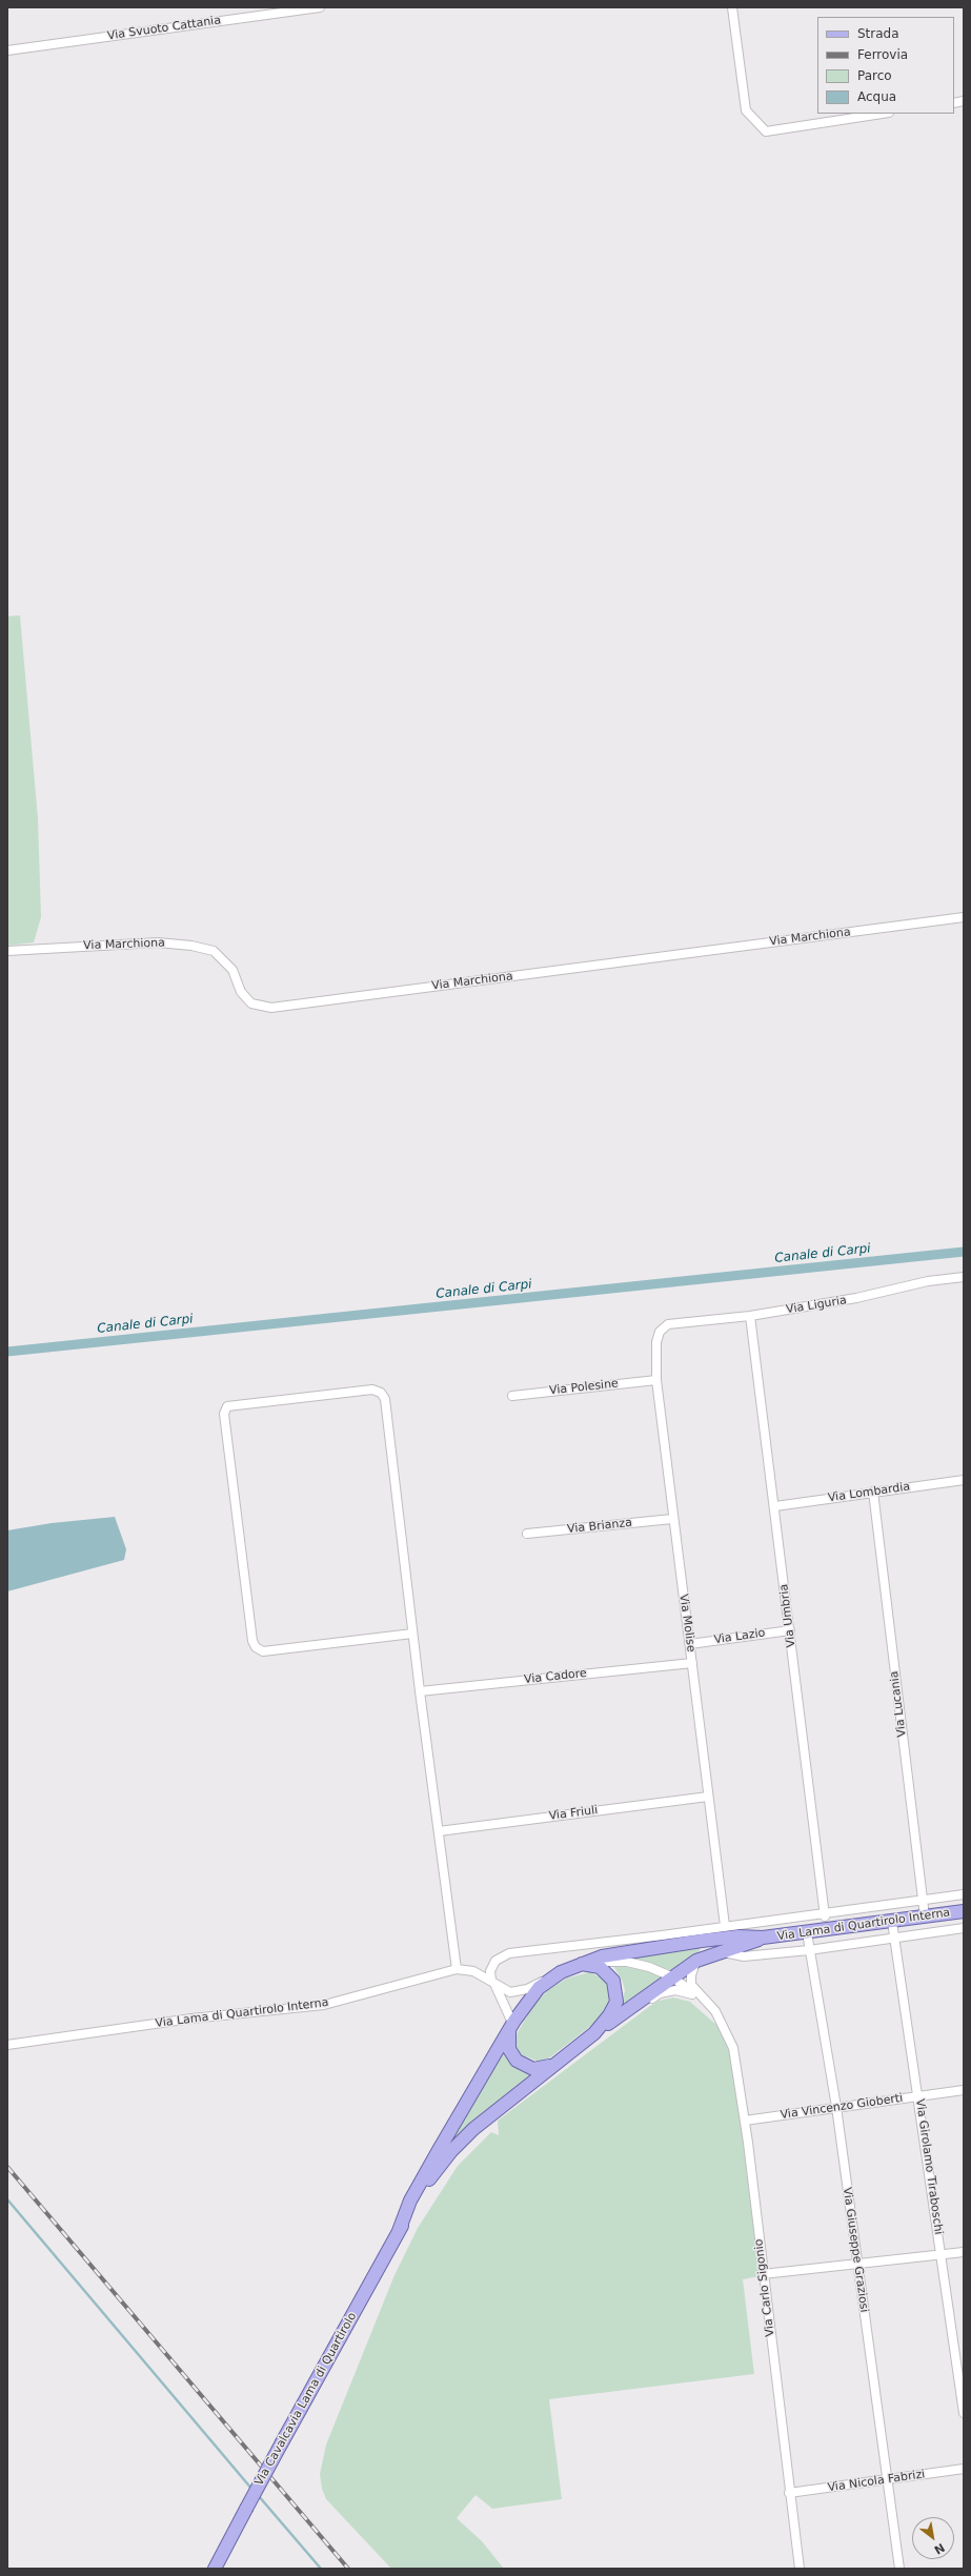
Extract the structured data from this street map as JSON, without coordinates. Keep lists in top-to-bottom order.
{
  "streets": {
    "main road": ["Via Lama di Quartirolo Interna", "Via Cavalcavia Lama di Quartirolo"],
    "street": [
      "Via Svuoto Cattania",
      "Via Marchiona",
      "Via Liguria",
      "Via Polesine",
      "Via Lombardia",
      "Via Brianza",
      "Via Umbria",
      "Via Molise",
      "Via Lazio",
      "Via Cadore",
      "Via Lucania",
      "Via Friuli",
      "Via Vincenzo Gioberti",
      "Via Girolamo Tiraboschi",
      "Via Giuseppe Graziosi",
      "Via Carlo Sigonio",
      "Via Nicola Fabrizi"
    ]
  },
  "crossings": [
    ["Via Liguria", "Via Umbria"],
    ["Via Liguria", "Via Molise"],
    ["Via Polesine", "Via Molise"],
    ["Via Lombardia", "Via Umbria"],
    ["Via Lombardia", "Via Lucania"],
    ["Via Brianza", "Via Molise"],
    ["Via Umbria", "Via Lazio"],
    ["Via Molise", "Via Lazio"],
    ["Via Molise", "Via Cadore"],
    ["Via Molise", "Via Friuli"],
    ["Via Lucania", "Via Lama di Quartirolo Interna"],
    ["Via Lama di Quartirolo Interna", "Via Girolamo Tiraboschi"],
    ["Via Lama di Quartirolo Interna", "Via Giuseppe Graziosi"],
    ["Via Lama di Quartirolo Interna", "Via Cavalcavia Lama di Quartirolo"],
    ["Via Vincenzo Gioberti", "Via Girolamo Tiraboschi"],
    ["Via Vincenzo Gioberti", "Via Giuseppe Graziosi"],
    ["Via Vincenzo Gioberti", "Via Carlo Sigonio"],
    ["Via Giuseppe Graziosi", "Via Nicola Fabrizi"],
    ["Via Carlo Sigonio", "Via Nicola Fabrizi"]
  ],
  "water": ["Canale di Carpi"],
  "legend": [
    "Strada",
    "Ferrovia",
    "Parco",
    "Acqua"
  ],
  "north": "bottom right"
}
